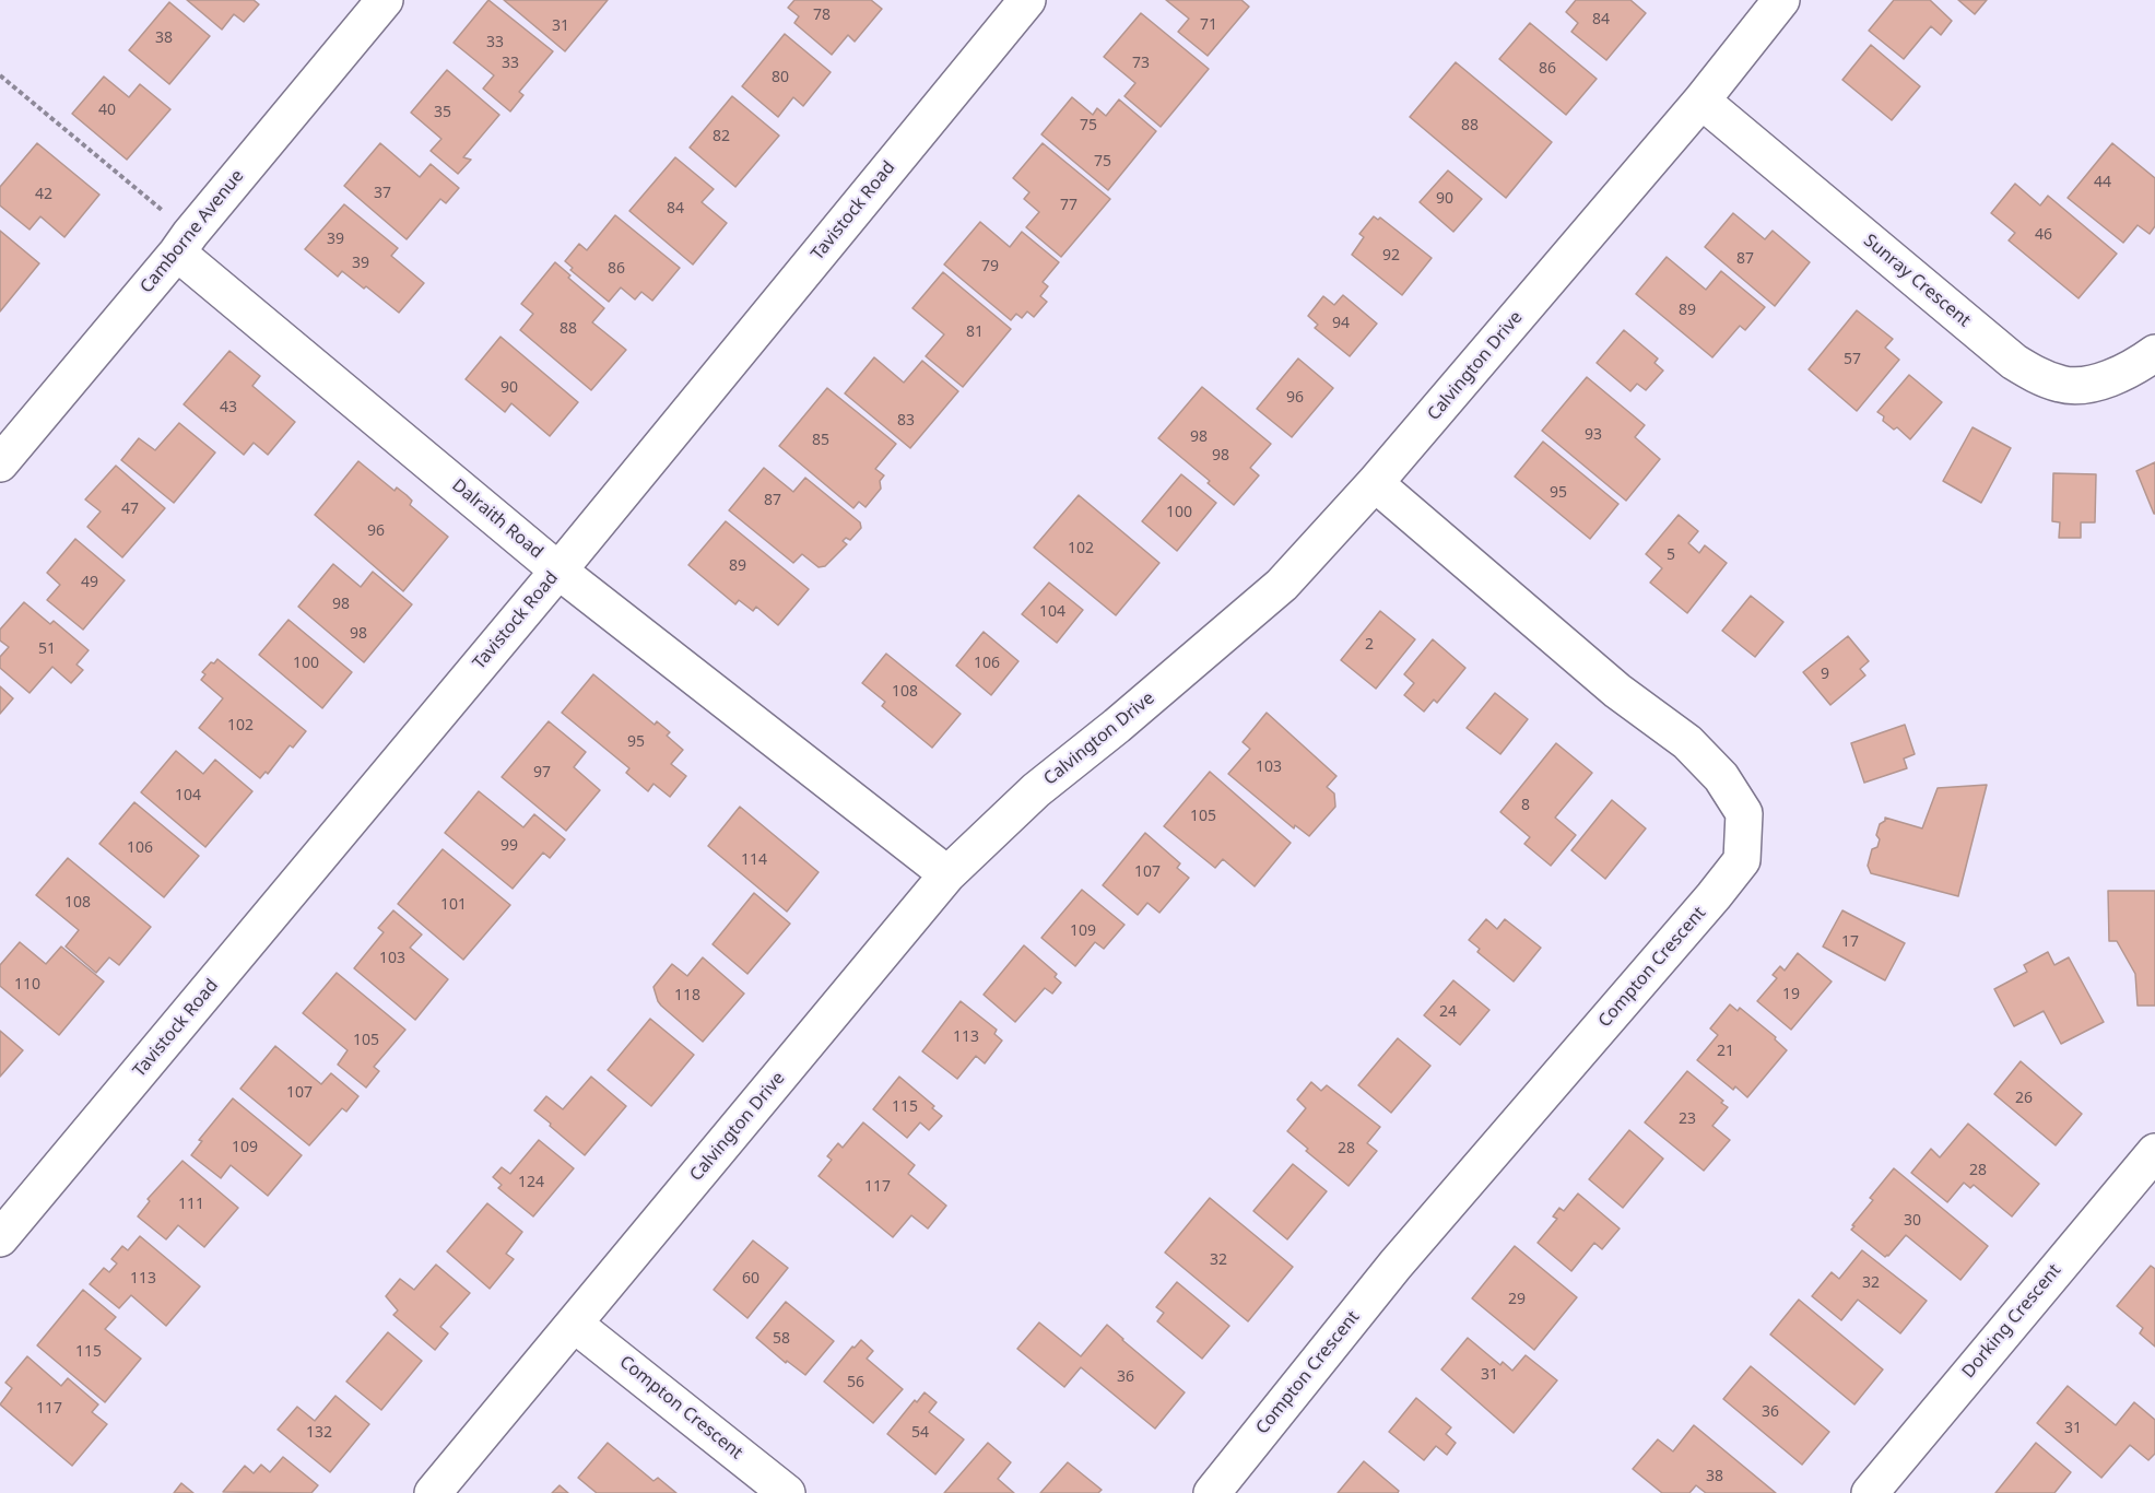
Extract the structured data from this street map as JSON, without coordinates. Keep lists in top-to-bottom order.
{
  "streets": {
    "street": [
      "Tavistock Road",
      "Camborne Avenue",
      "Sunray Crescent",
      "Calvington Drive",
      "Dalraith Road",
      "Compton Crescent",
      "Dorking Crescent"
    ]
  },
  "crossings": [
    ["Tavistock Road", "Dalraith Road"],
    ["Camborne Avenue", "Dalraith Road"],
    ["Sunray Crescent", "Calvington Drive"],
    ["Calvington Drive", "Dalraith Road"],
    ["Calvington Drive", "Compton Crescent"]
  ],
  "house_numbers": [
    "78",
    "84",
    "71",
    "31",
    "38",
    "33",
    "33",
    "73",
    "86",
    "80",
    "40",
    "35",
    "75",
    "88",
    "82",
    "75",
    "44",
    "37",
    "42",
    "90",
    "77",
    "84",
    "46",
    "39",
    "92",
    "87",
    "39",
    "79",
    "86",
    "89",
    "94",
    "88",
    "81",
    "57",
    "90",
    "96",
    "43",
    "83",
    "93",
    "98",
    "85",
    "98",
    "95",
    "87",
    "47",
    "100",
    "96",
    "102",
    "5",
    "89",
    "49",
    "98",
    "104",
    "98",
    "2",
    "51",
    "100",
    "106",
    "9",
    "108",
    "102",
    "95",
    "103",
    "97",
    "104",
    "8",
    "105",
    "99",
    "106",
    "114",
    "107",
    "108",
    "101",
    "109",
    "17",
    "103",
    "110",
    "19",
    "118",
    "24",
    "113",
    "105",
    "21",
    "107",
    "26",
    "115",
    "23",
    "109",
    "28",
    "28",
    "124",
    "117",
    "111",
    "30",
    "32",
    "113",
    "60",
    "32",
    "29",
    "58",
    "115",
    "31",
    "36",
    "56",
    "117",
    "36",
    "31",
    "132",
    "54",
    "38"
  ]
}
